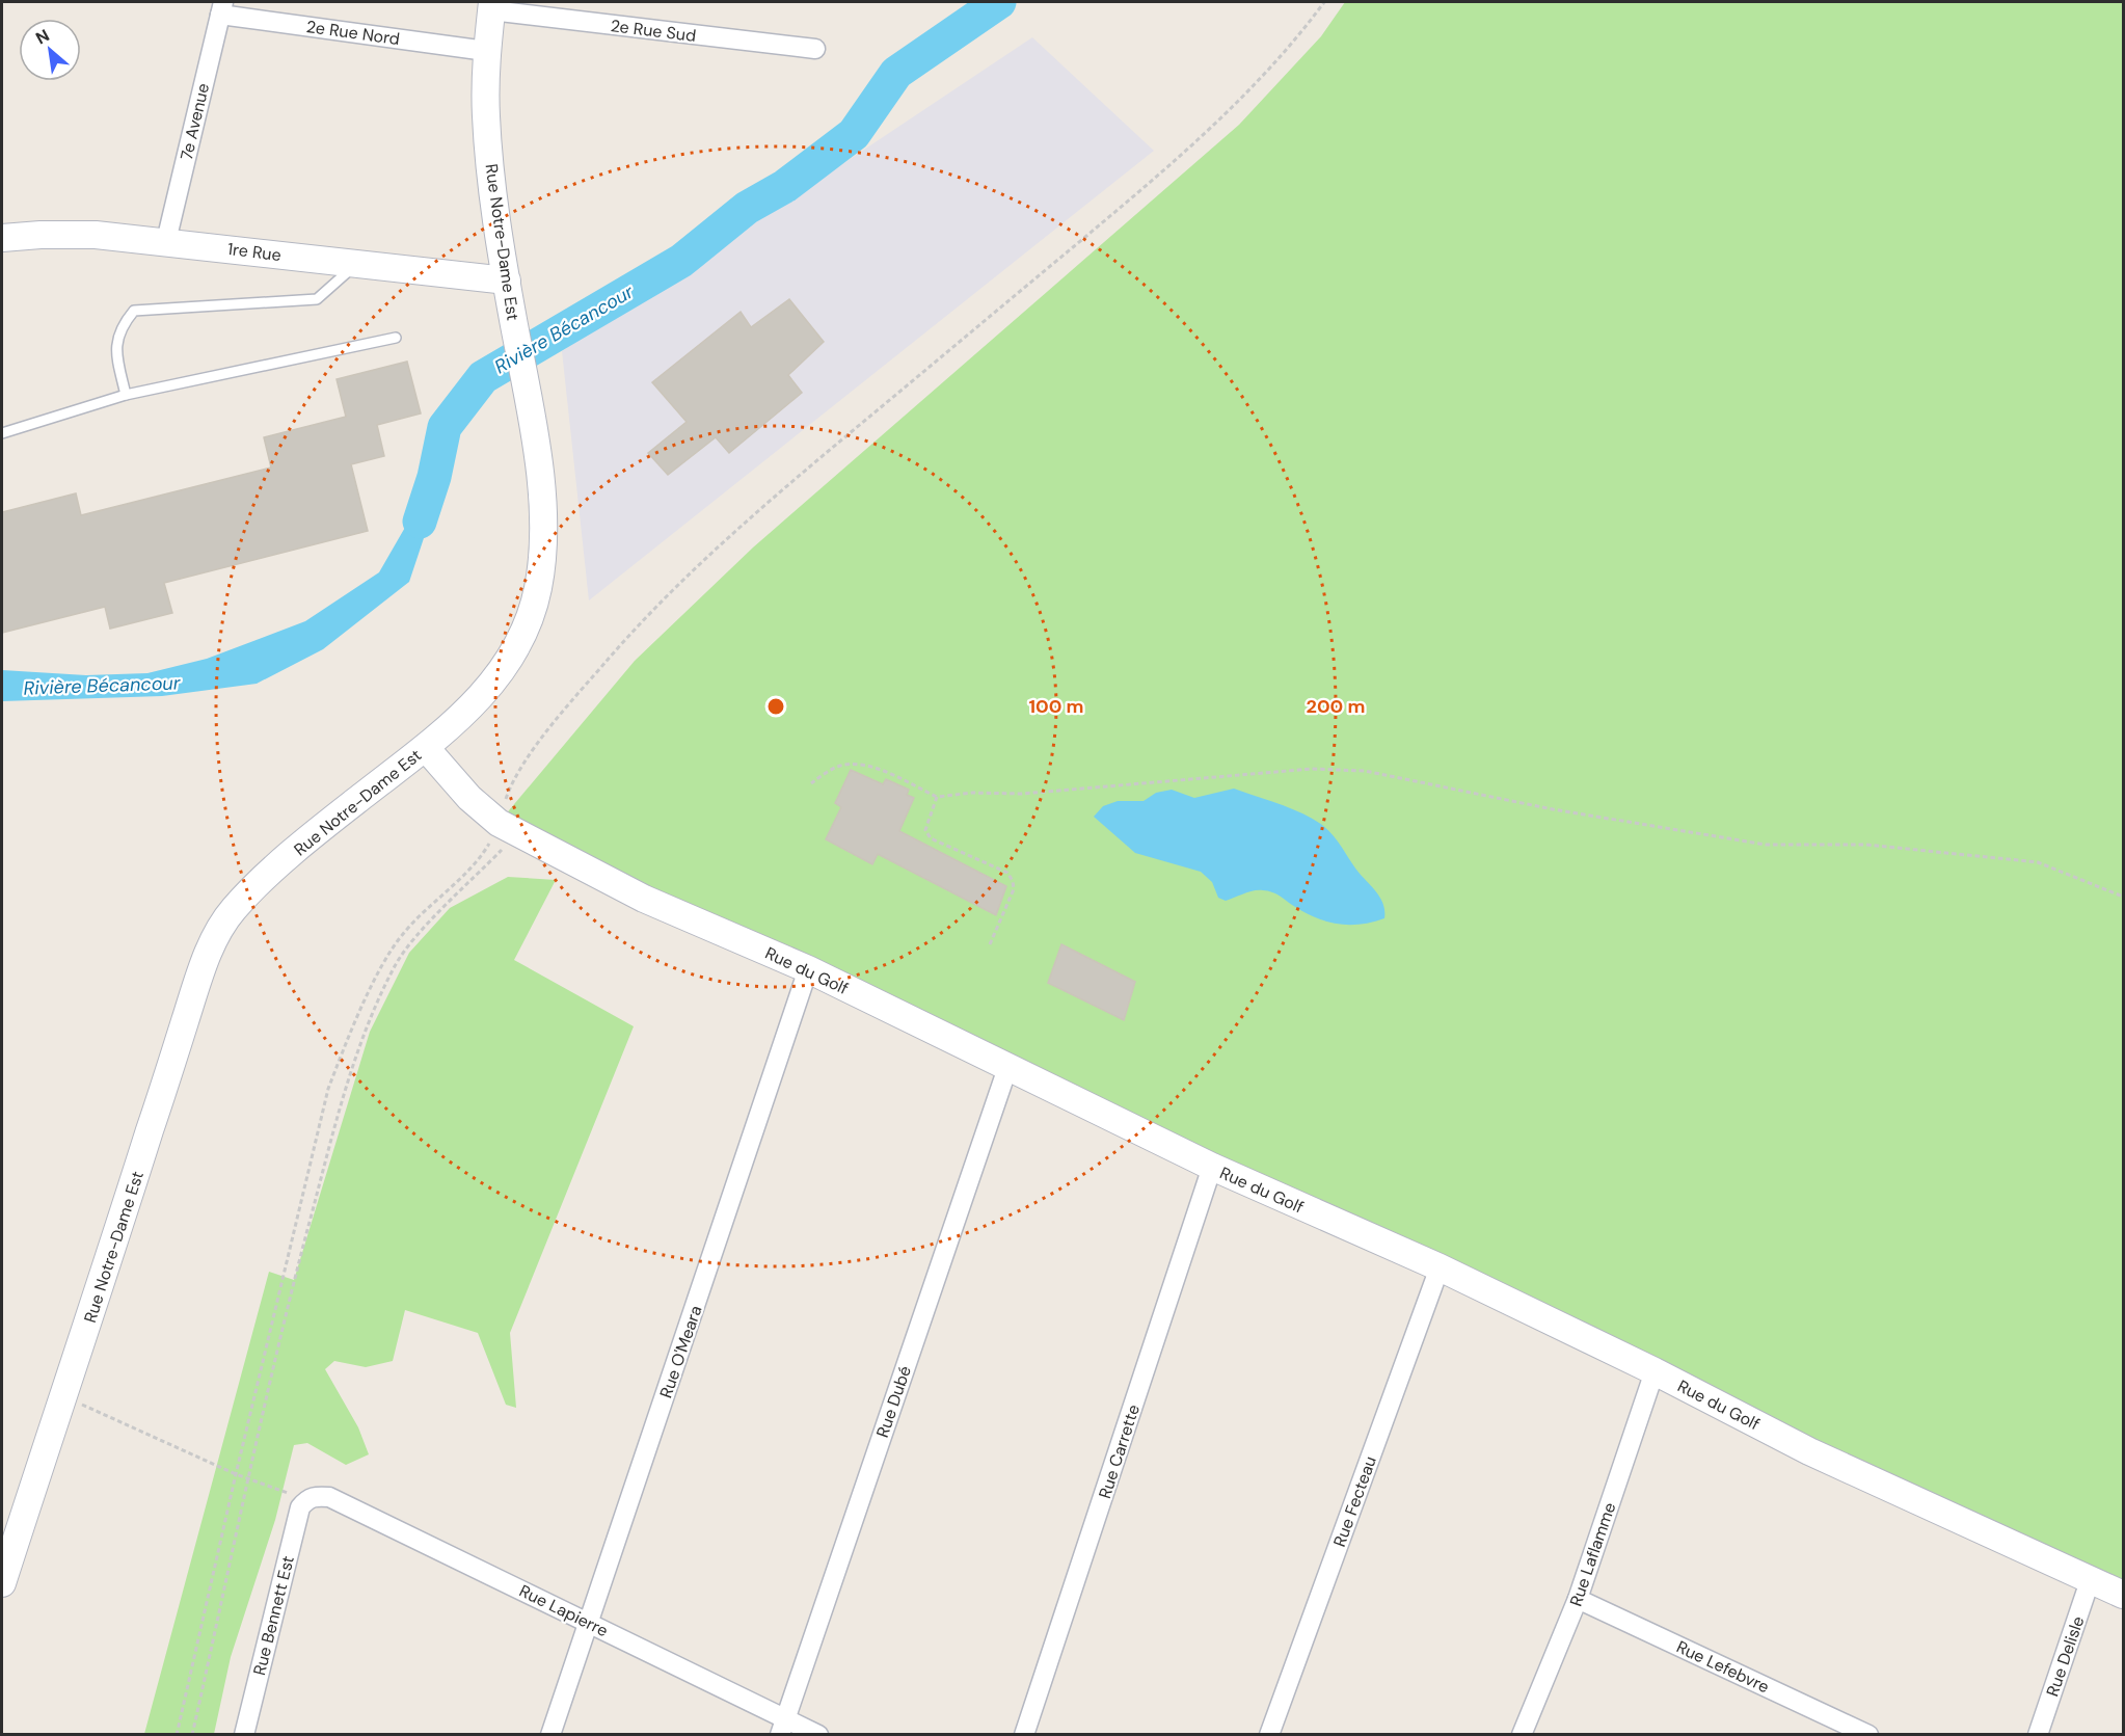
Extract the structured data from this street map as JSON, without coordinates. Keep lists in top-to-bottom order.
{
  "streets": {
    "street": [
      "2e Rue Sud",
      "2e Rue Nord",
      "7e Avenue",
      "Rue Notre-Dame Est",
      "1re Rue",
      "Rue du Golf",
      "Rue O'Meara",
      "Rue Dubé",
      "Rue Carrette",
      "Rue Fecteau",
      "Rue Laflamme",
      "Rue Lapierre",
      "Rue Bennett Est",
      "Rue Delisle",
      "Rue Lefebvre"
    ]
  },
  "crossings": [
    ["2e Rue Sud", "Rue Notre-Dame Est"],
    ["2e Rue Nord", "7e Avenue"],
    ["2e Rue Nord", "Rue Notre-Dame Est"],
    ["7e Avenue", "1re Rue"],
    ["Rue Notre-Dame Est", "1re Rue"],
    ["Rue Notre-Dame Est", "Rue du Golf"],
    ["Rue du Golf", "Rue O'Meara"],
    ["Rue du Golf", "Rue Dubé"],
    ["Rue du Golf", "Rue Carrette"],
    ["Rue du Golf", "Rue Fecteau"],
    ["Rue du Golf", "Rue Laflamme"],
    ["Rue du Golf", "Rue Delisle"],
    ["Rue O'Meara", "Rue Lapierre"],
    ["Rue Dubé", "Rue Lapierre"],
    ["Rue Laflamme", "Rue Lefebvre"],
    ["Rue Lapierre", "Rue Bennett Est"]
  ],
  "water": ["Rivière Bécancour"],
  "north": "top left",
  "rings": ["100 m", "200 m"]
}
